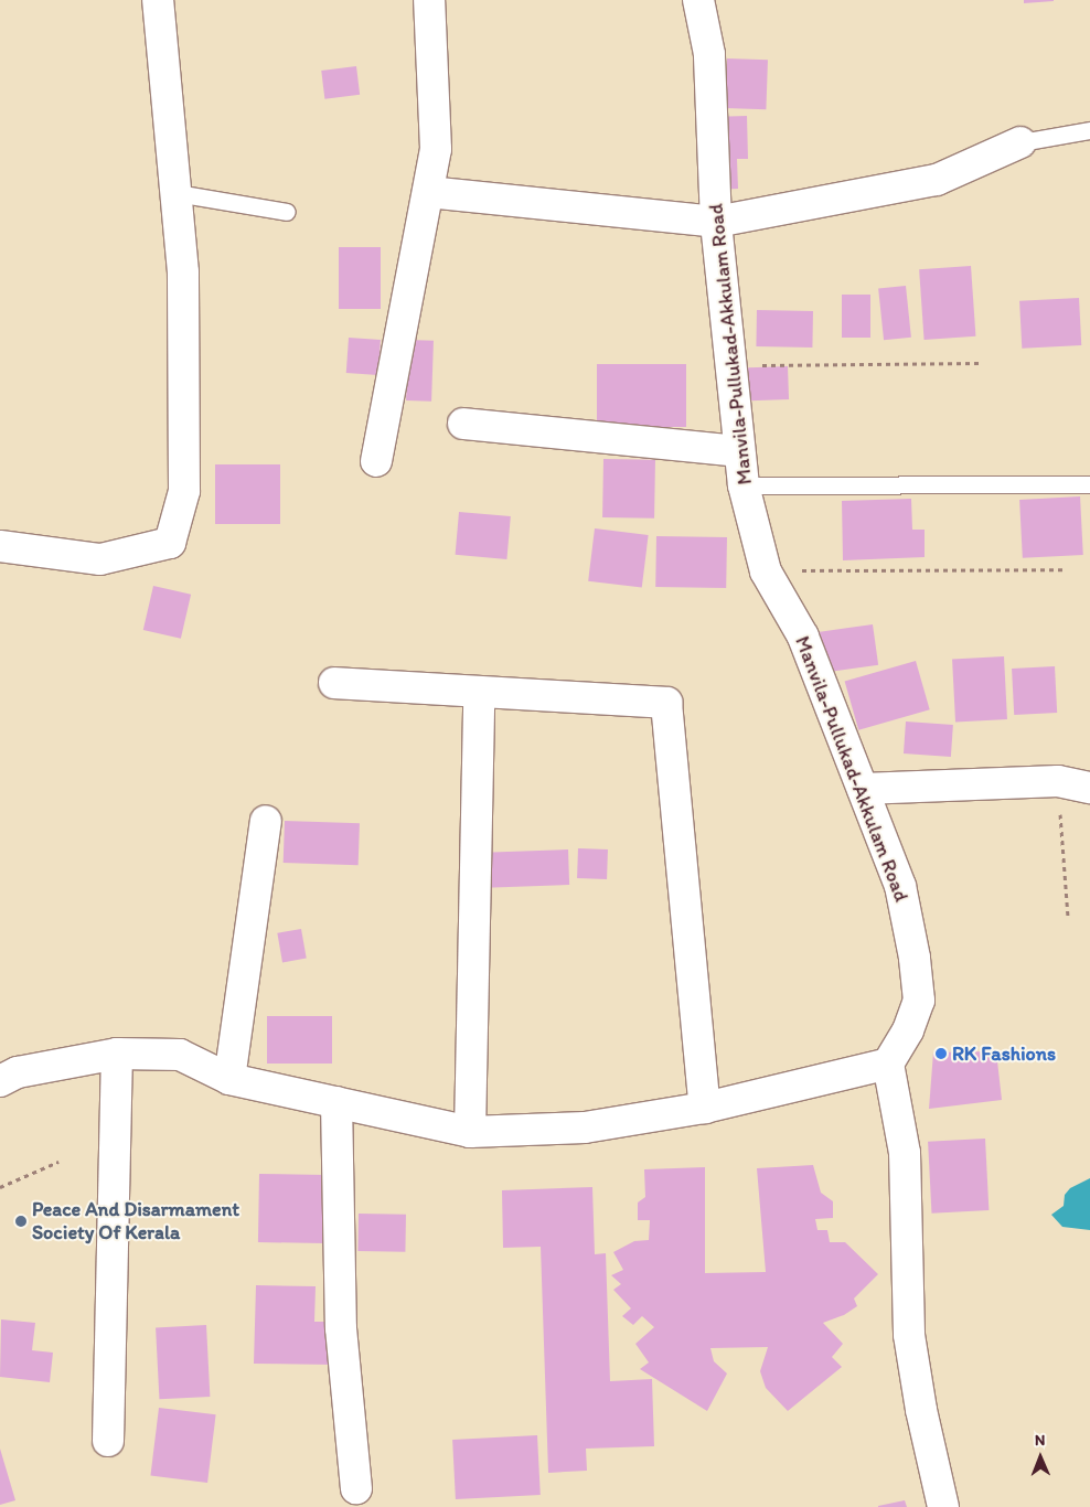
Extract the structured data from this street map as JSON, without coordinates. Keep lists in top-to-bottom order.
{
  "streets": {
    "street": ["Manvila-Pullukad-Akkulam Road"]
  },
  "places": ["RK Fashions", "Peace And Disarmament Society Of Kerala"],
  "north": "top"
}
